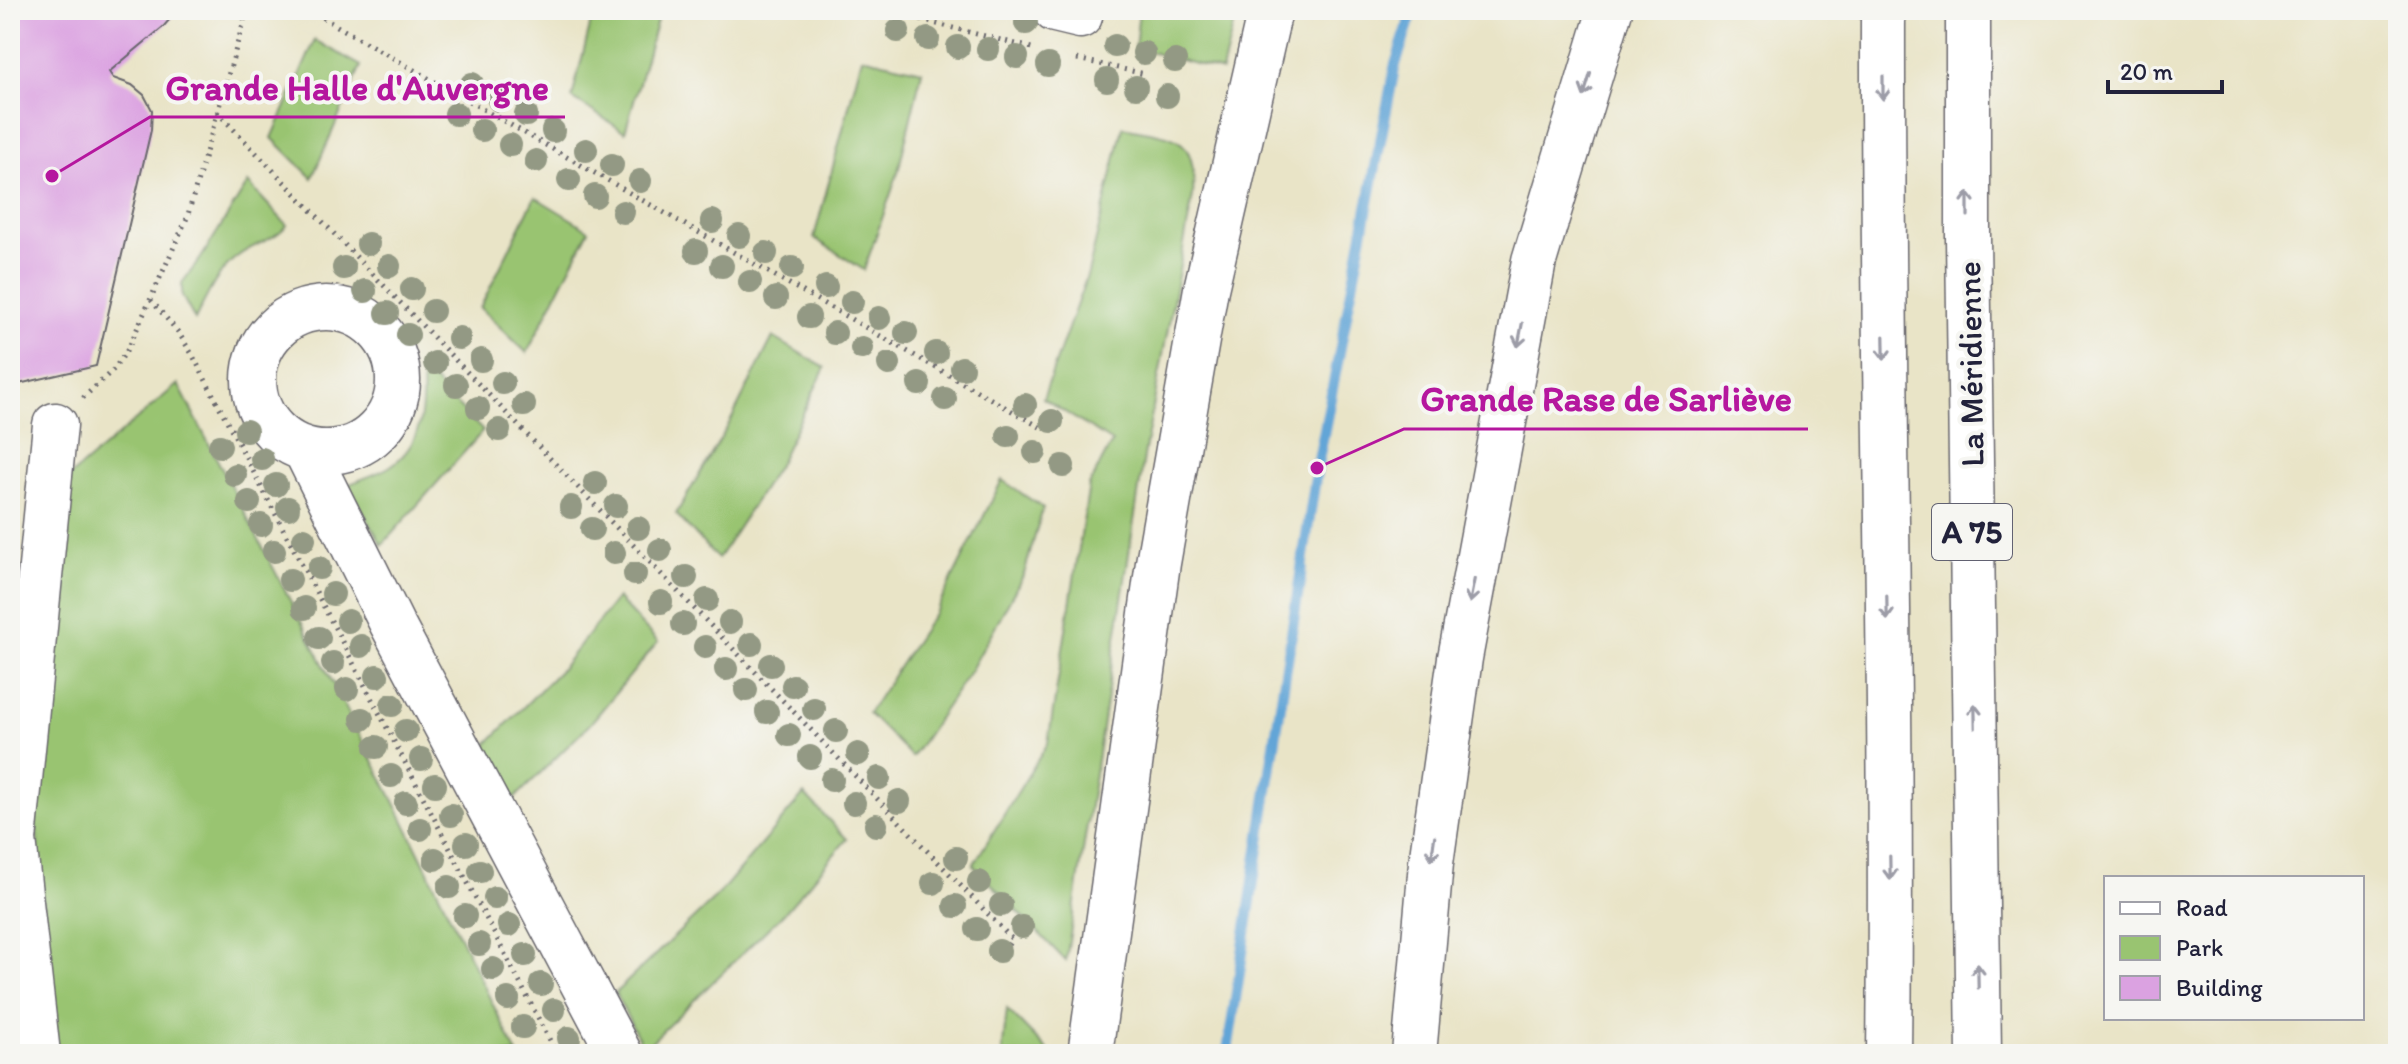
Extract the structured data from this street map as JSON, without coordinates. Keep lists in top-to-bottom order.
{
  "streets": {
    "main road": ["La Méridienne", "A 75"]
  },
  "places": ["Grande Halle d'Auvergne", "Grande Rase de Sarliève"],
  "legend": ["Road", "Park", "Building"],
  "scale_bar": "20 m"
}
